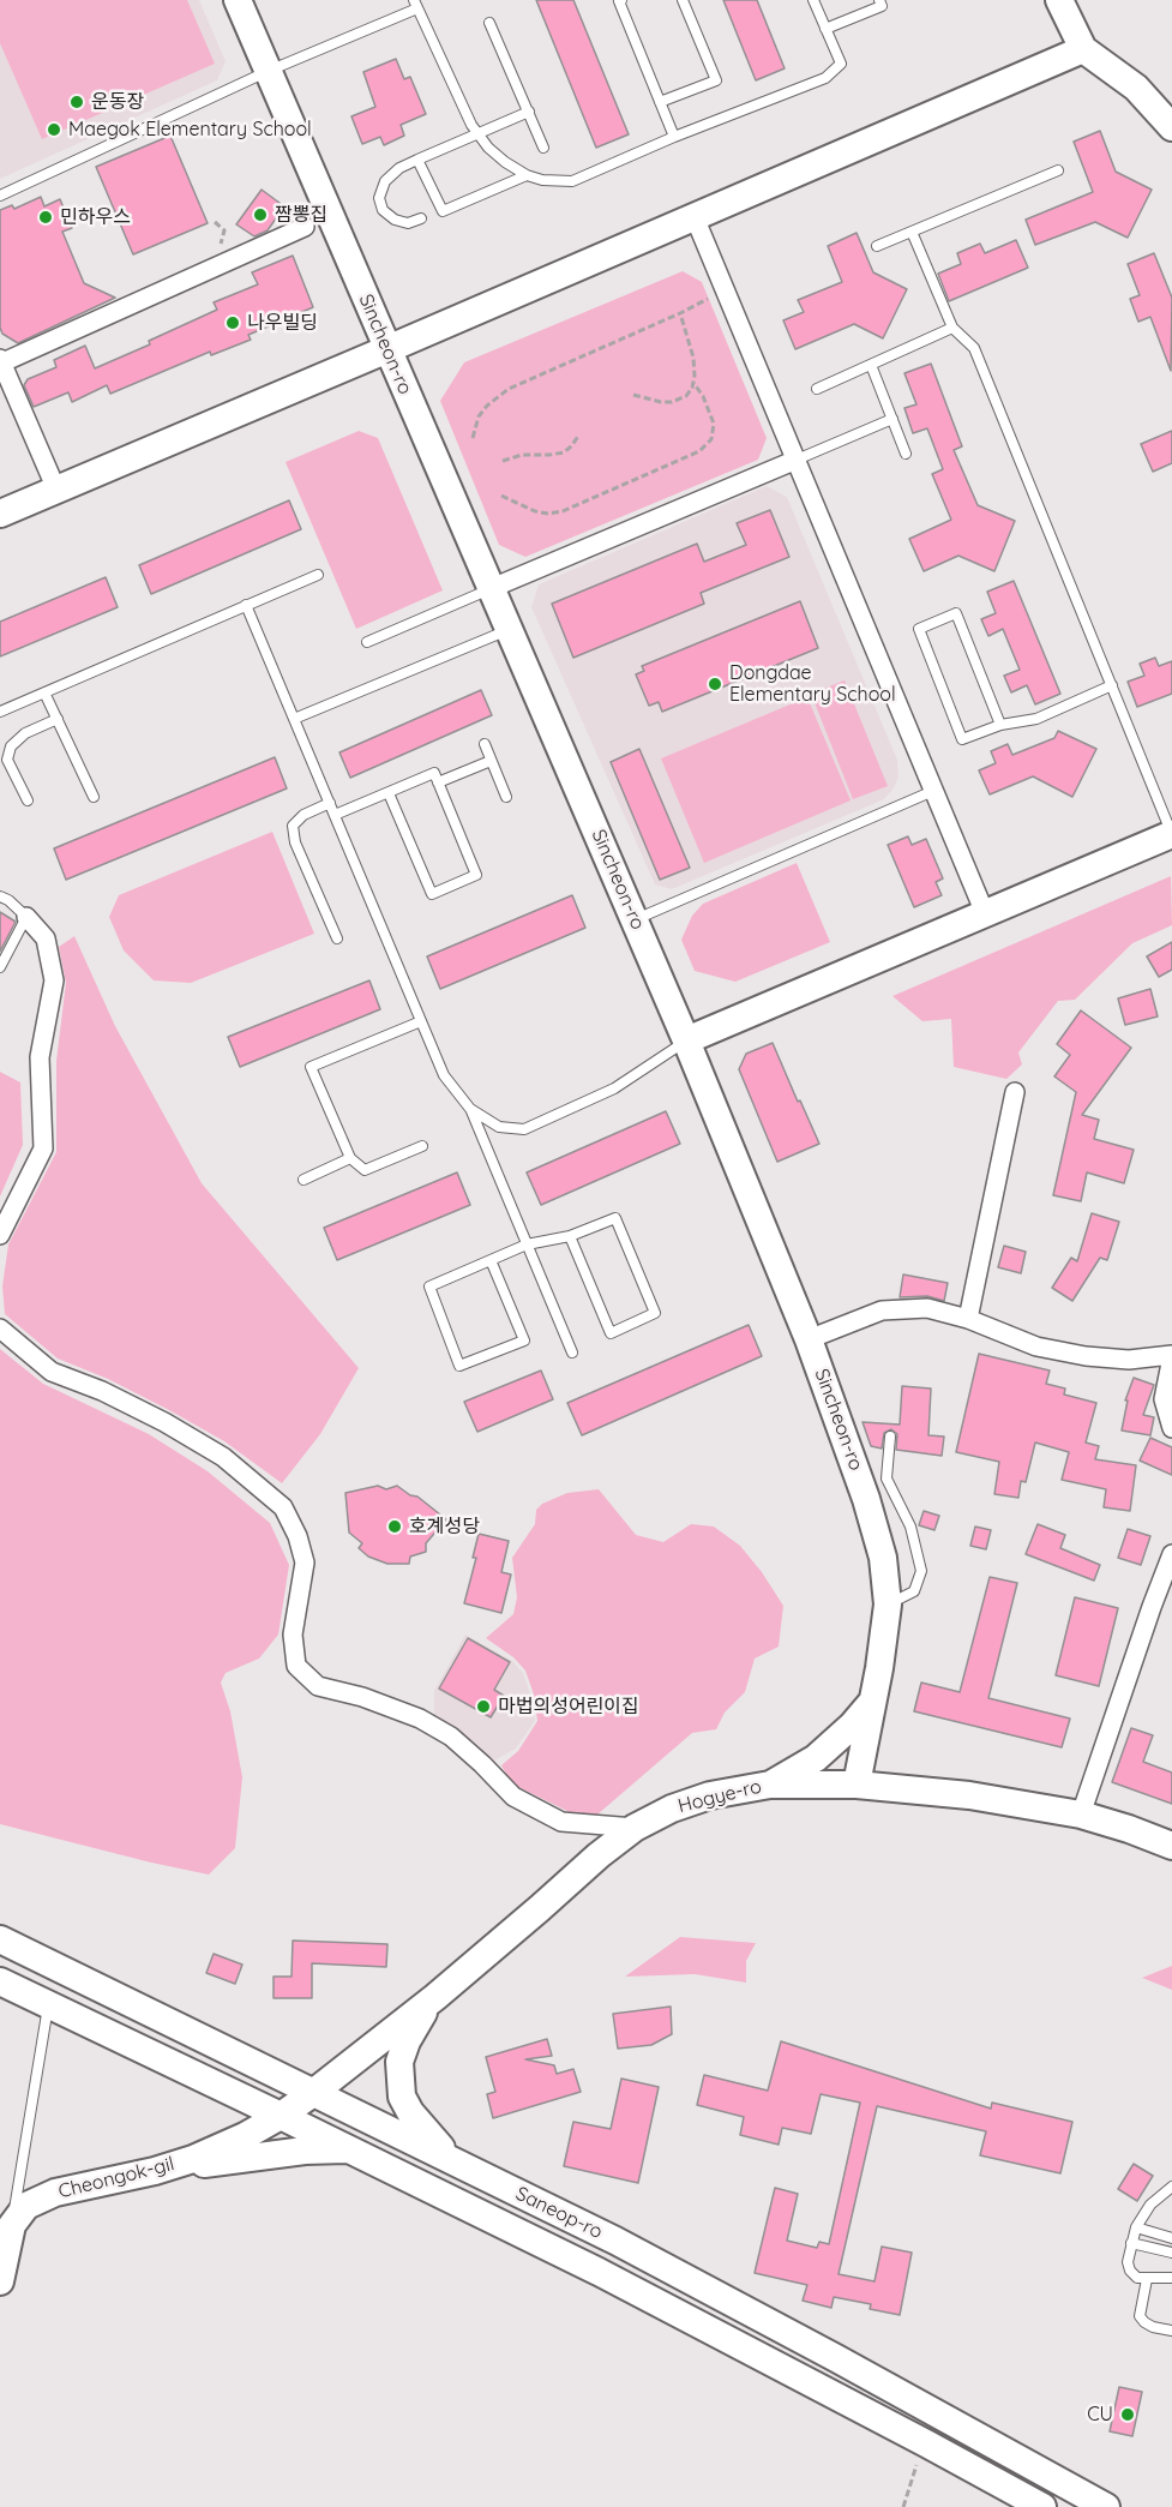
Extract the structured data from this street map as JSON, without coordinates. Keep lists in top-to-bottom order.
{
  "streets": {
    "street": [
      "Sincheon-ro",
      "Hogye-ro",
      "Cheongok-gil",
      "Saneop-ro"
    ]
  },
  "crossings": [
    ["Sincheon-ro", "Hogye-ro"],
    ["Hogye-ro", "Cheongok-gil"],
    ["Hogye-ro", "Saneop-ro"],
    ["Cheongok-gil", "Saneop-ro"]
  ],
  "places": [
    "운동장",
    "Maegok Elementary School",
    "짬뽕집",
    "민하우스",
    "나우빌딩",
    "Dongdae Elementary School",
    "호계성당",
    "마법의성어린이집",
    "CU"
  ]
}
